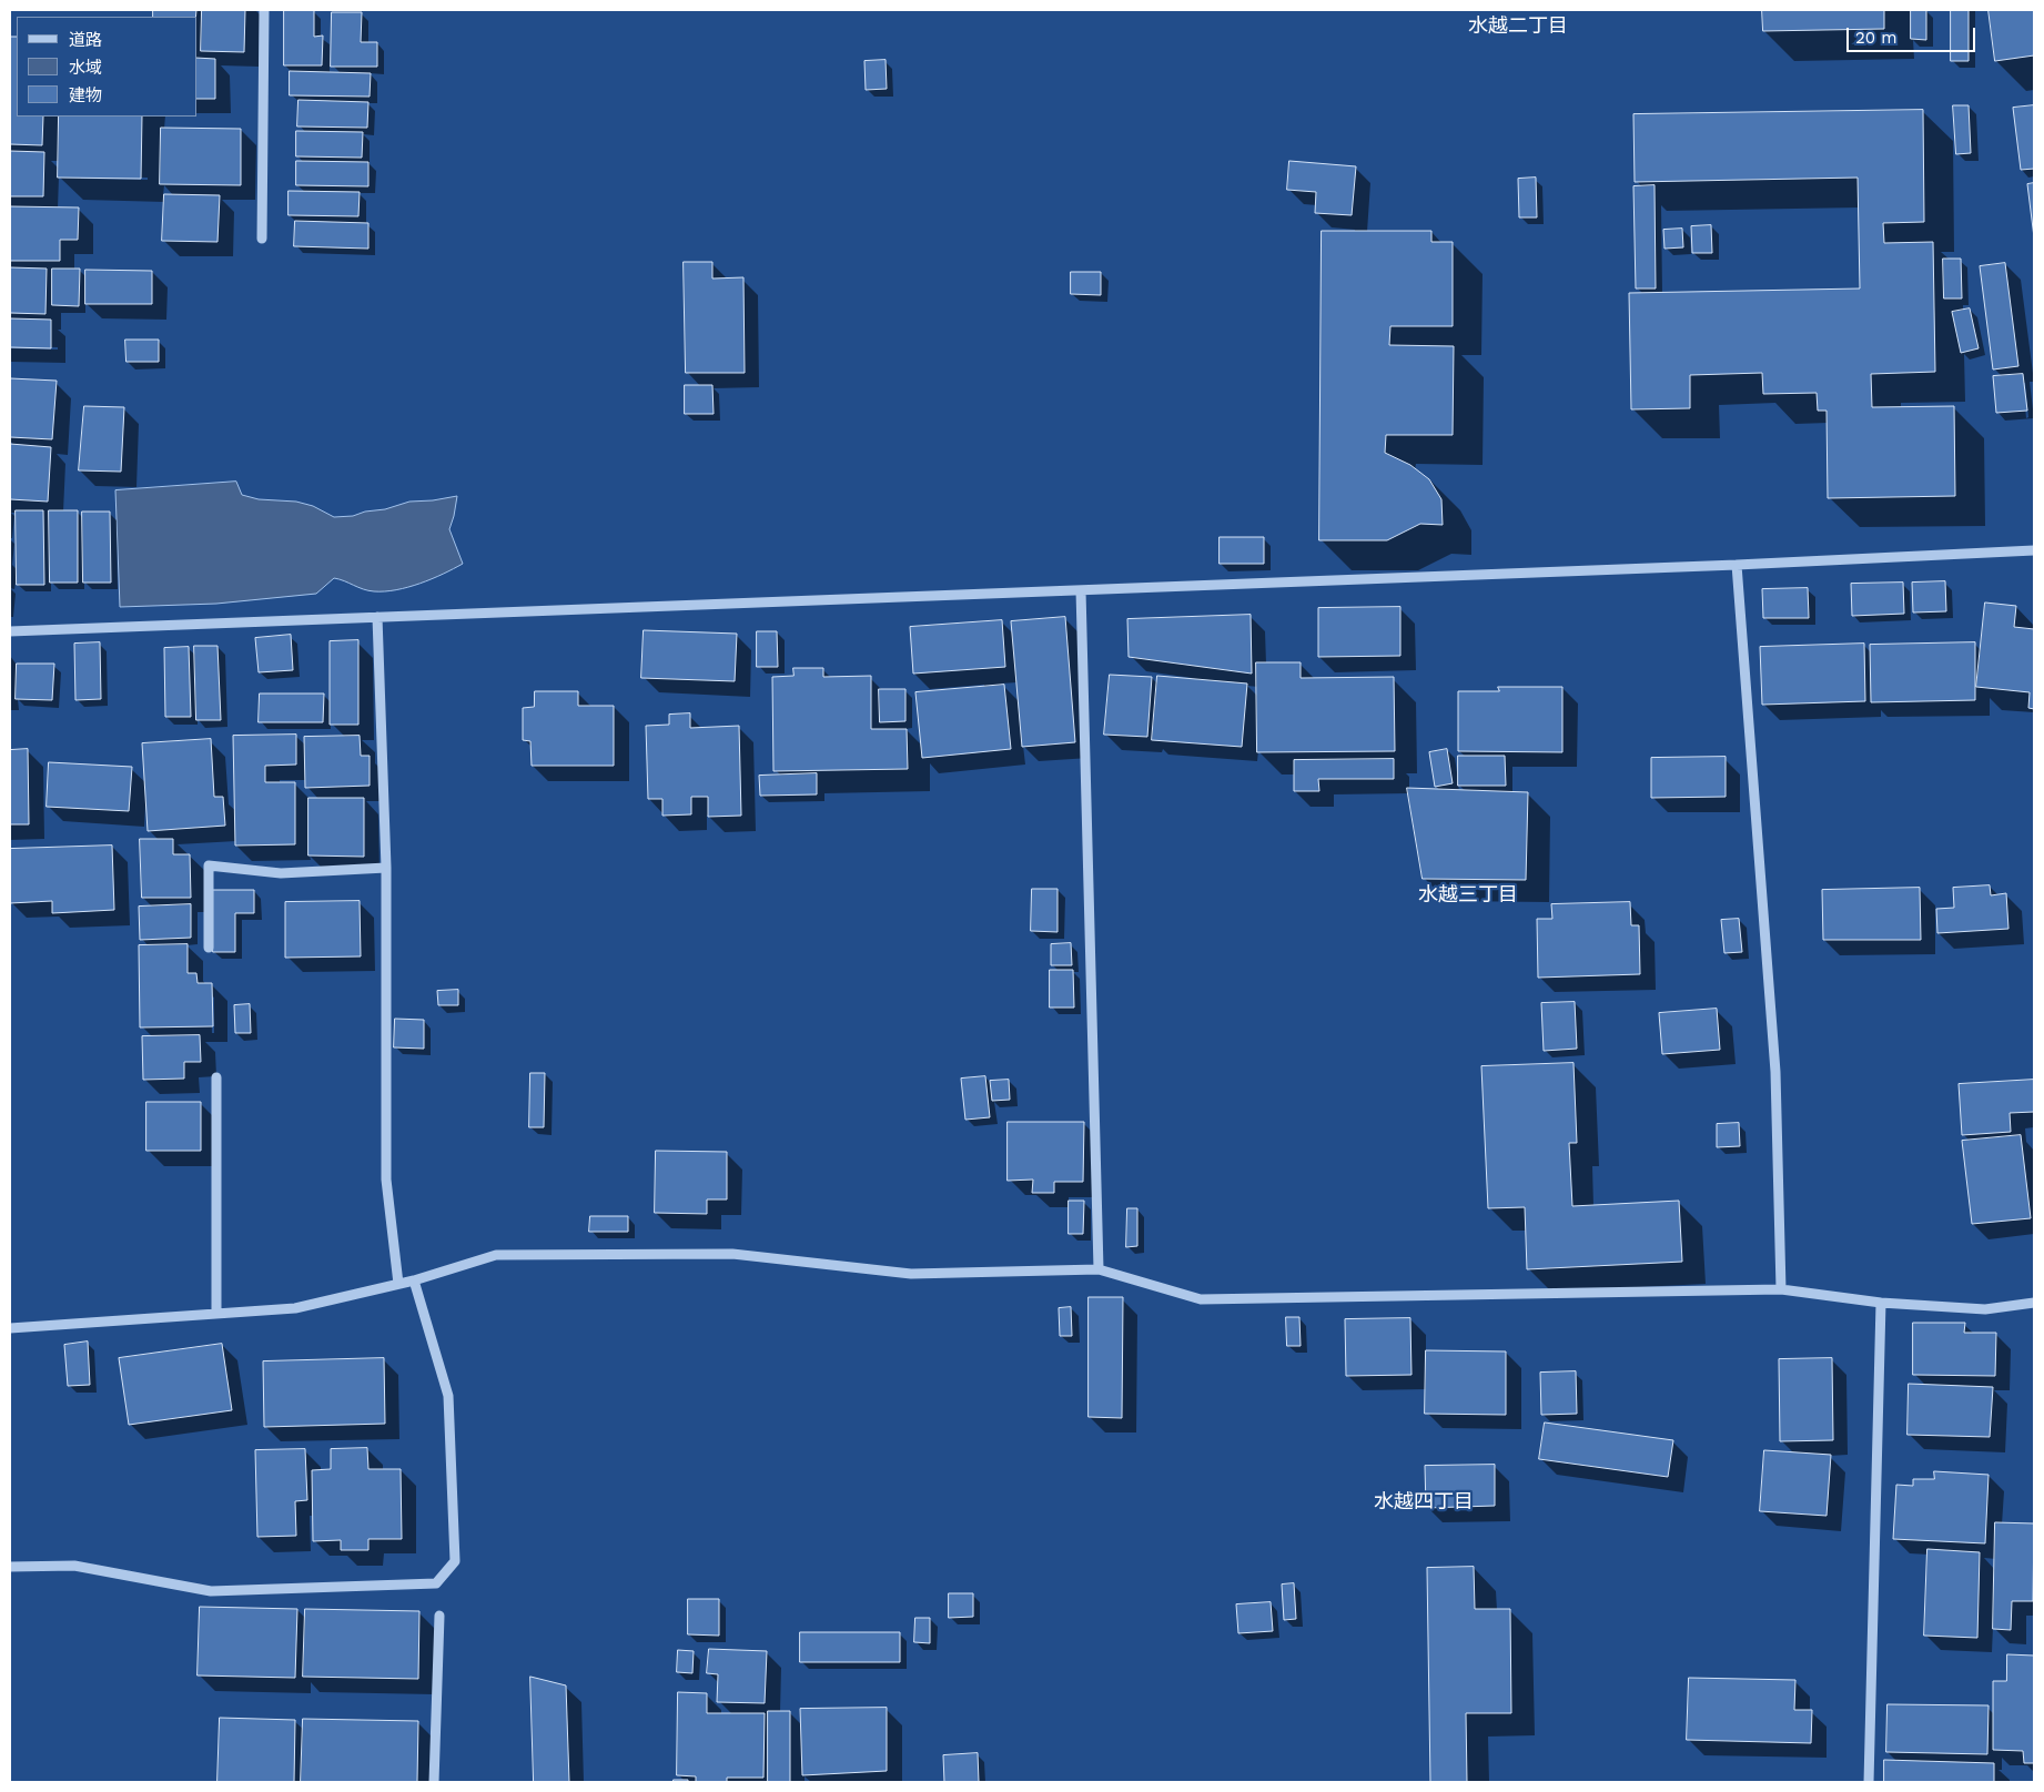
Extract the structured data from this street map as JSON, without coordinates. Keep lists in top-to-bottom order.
{
  "districts": ["水越二丁目", "水越三丁目", "水越四丁目"],
  "legend": ["道路", "水域", "建物"],
  "scale_bar": "20 m"
}
